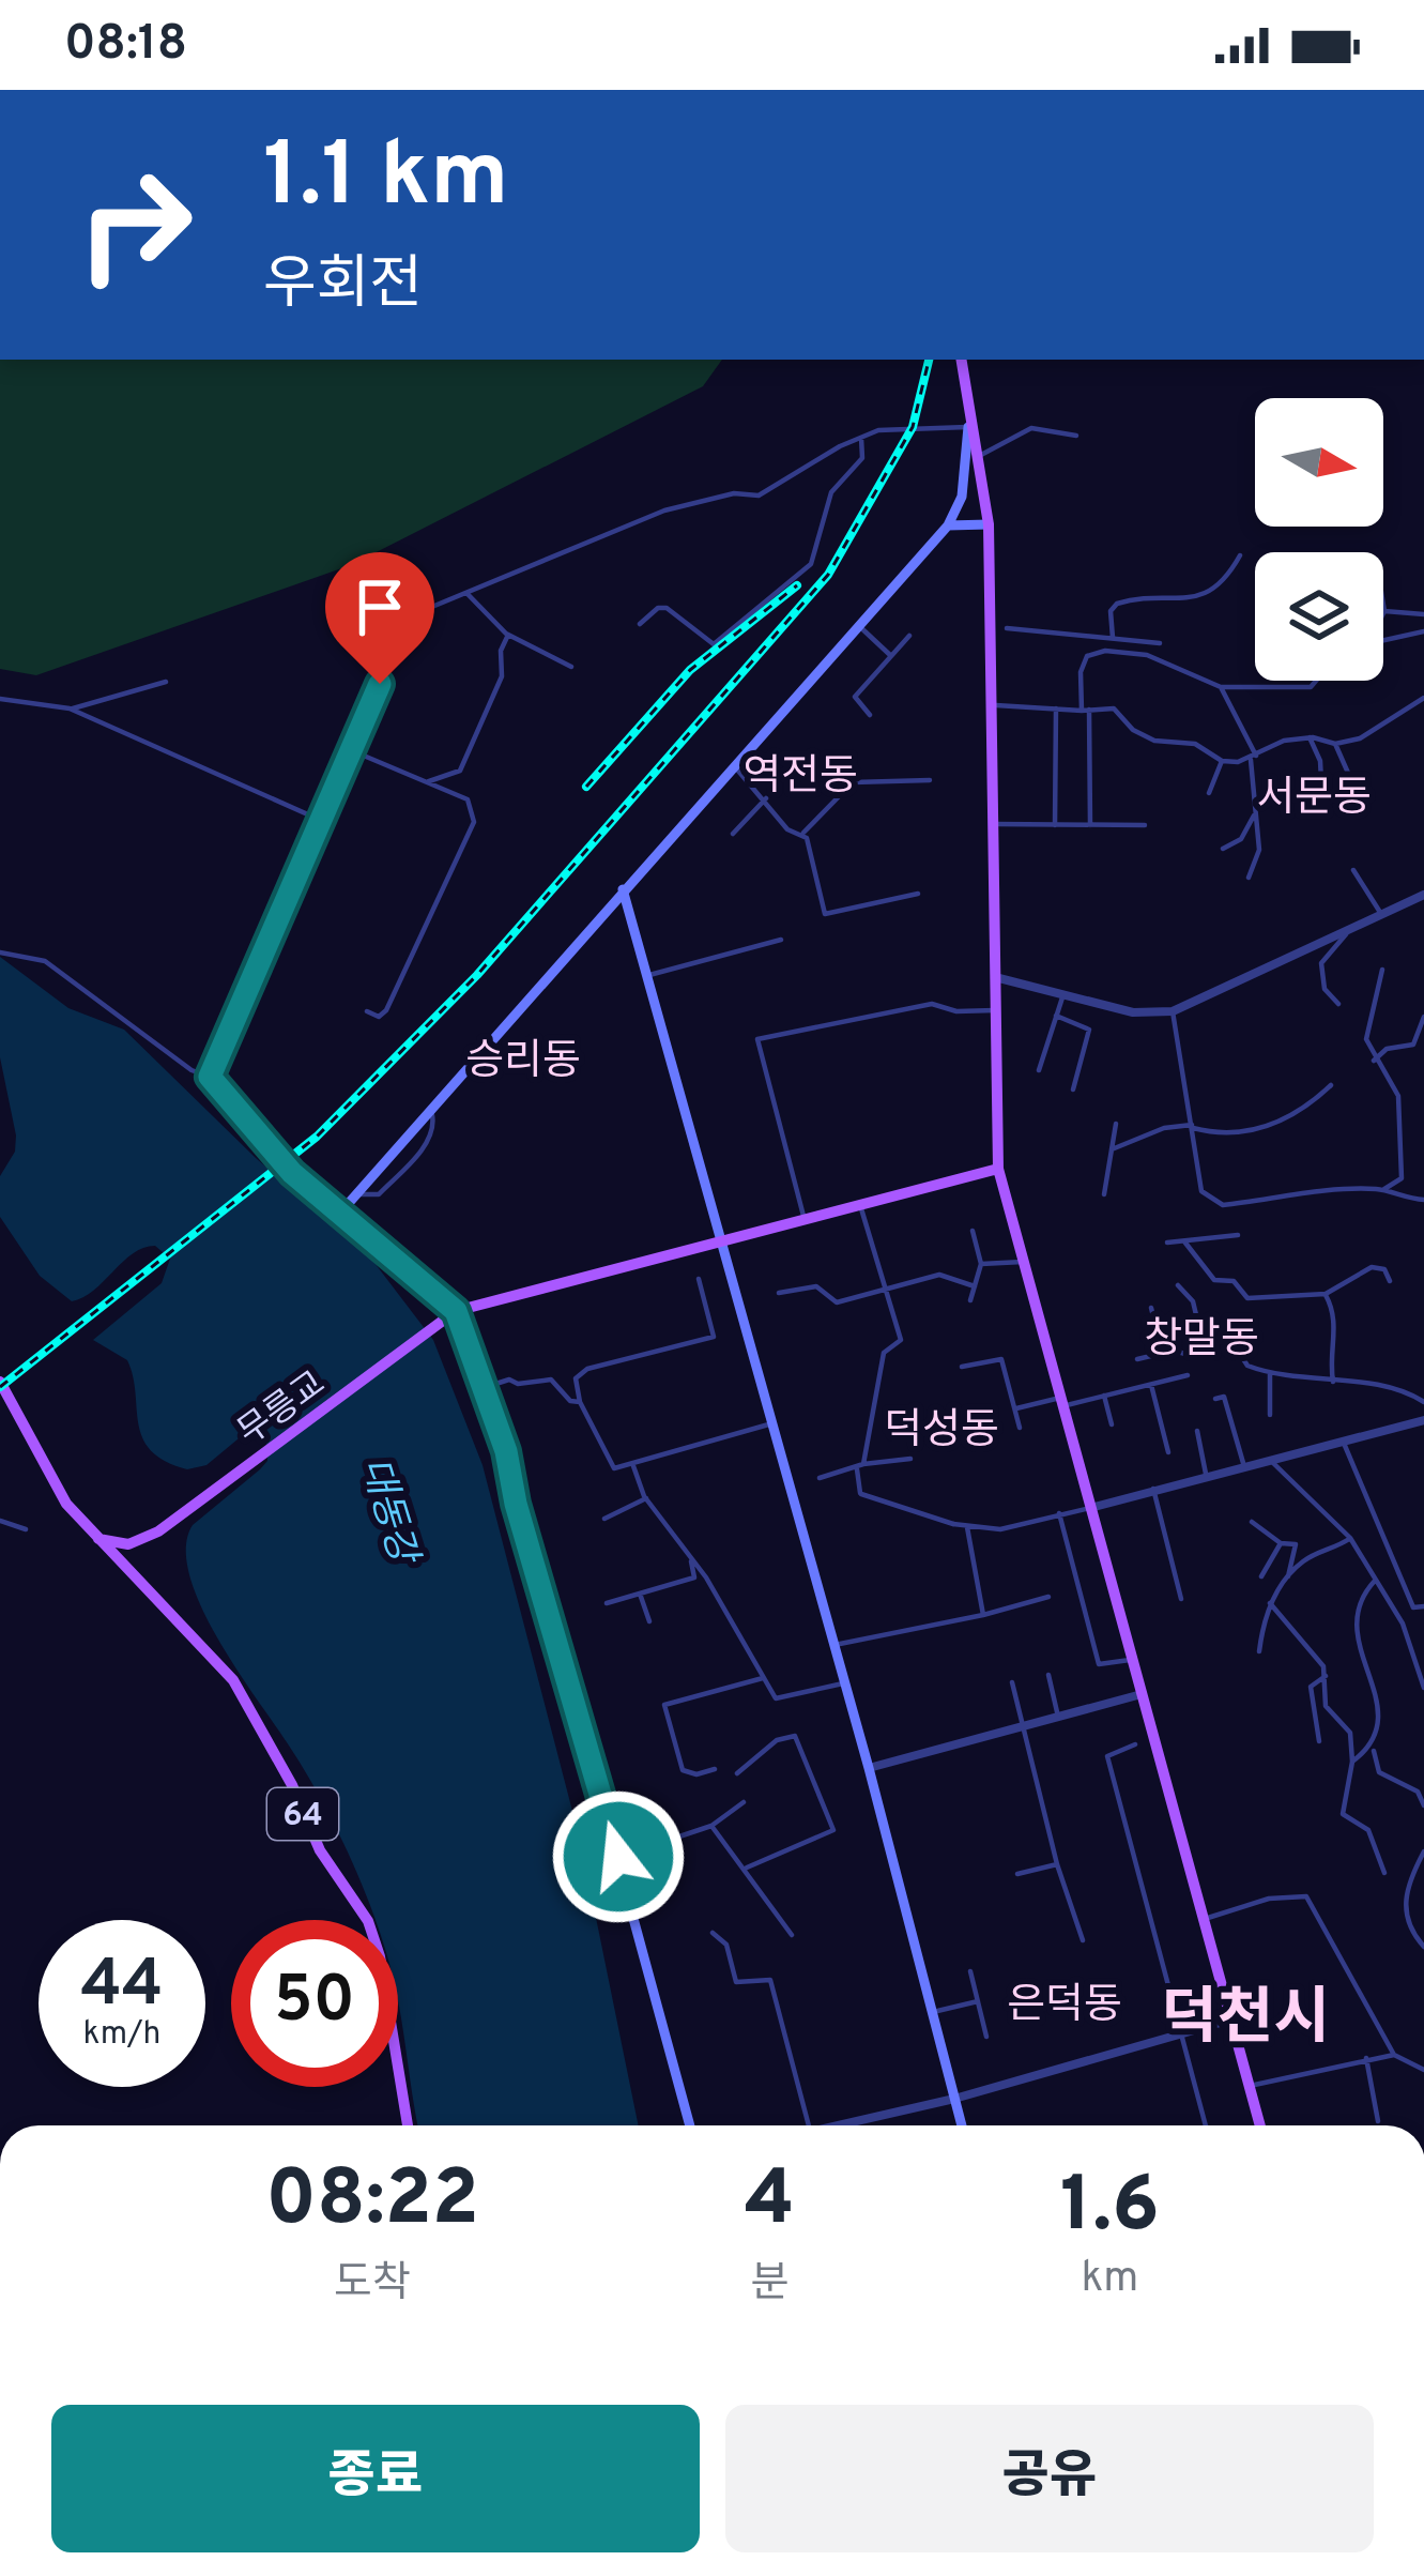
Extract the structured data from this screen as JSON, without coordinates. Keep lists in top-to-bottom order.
{
  "streets": {
    "main road": ["무릉교", "64"]
  },
  "crossings": [
    ["무릉교", "64"]
  ],
  "districts": [
    "역전동",
    "서문동",
    "승리동",
    "창말동",
    "덕성동",
    "은덕동",
    "덕천시"
  ],
  "water": ["대동강"],
  "north": "right",
  "page": {
    "status": "08:18",
    "turn": ["1.1 km", "우회전"],
    "speed": "44 km/h",
    "limit": "50",
    "eta": [
      "08:22",
      "도착",
      "4",
      "분",
      "1.6",
      "km"
    ],
    "buttons": ["종료", "공유"]
  }
}
